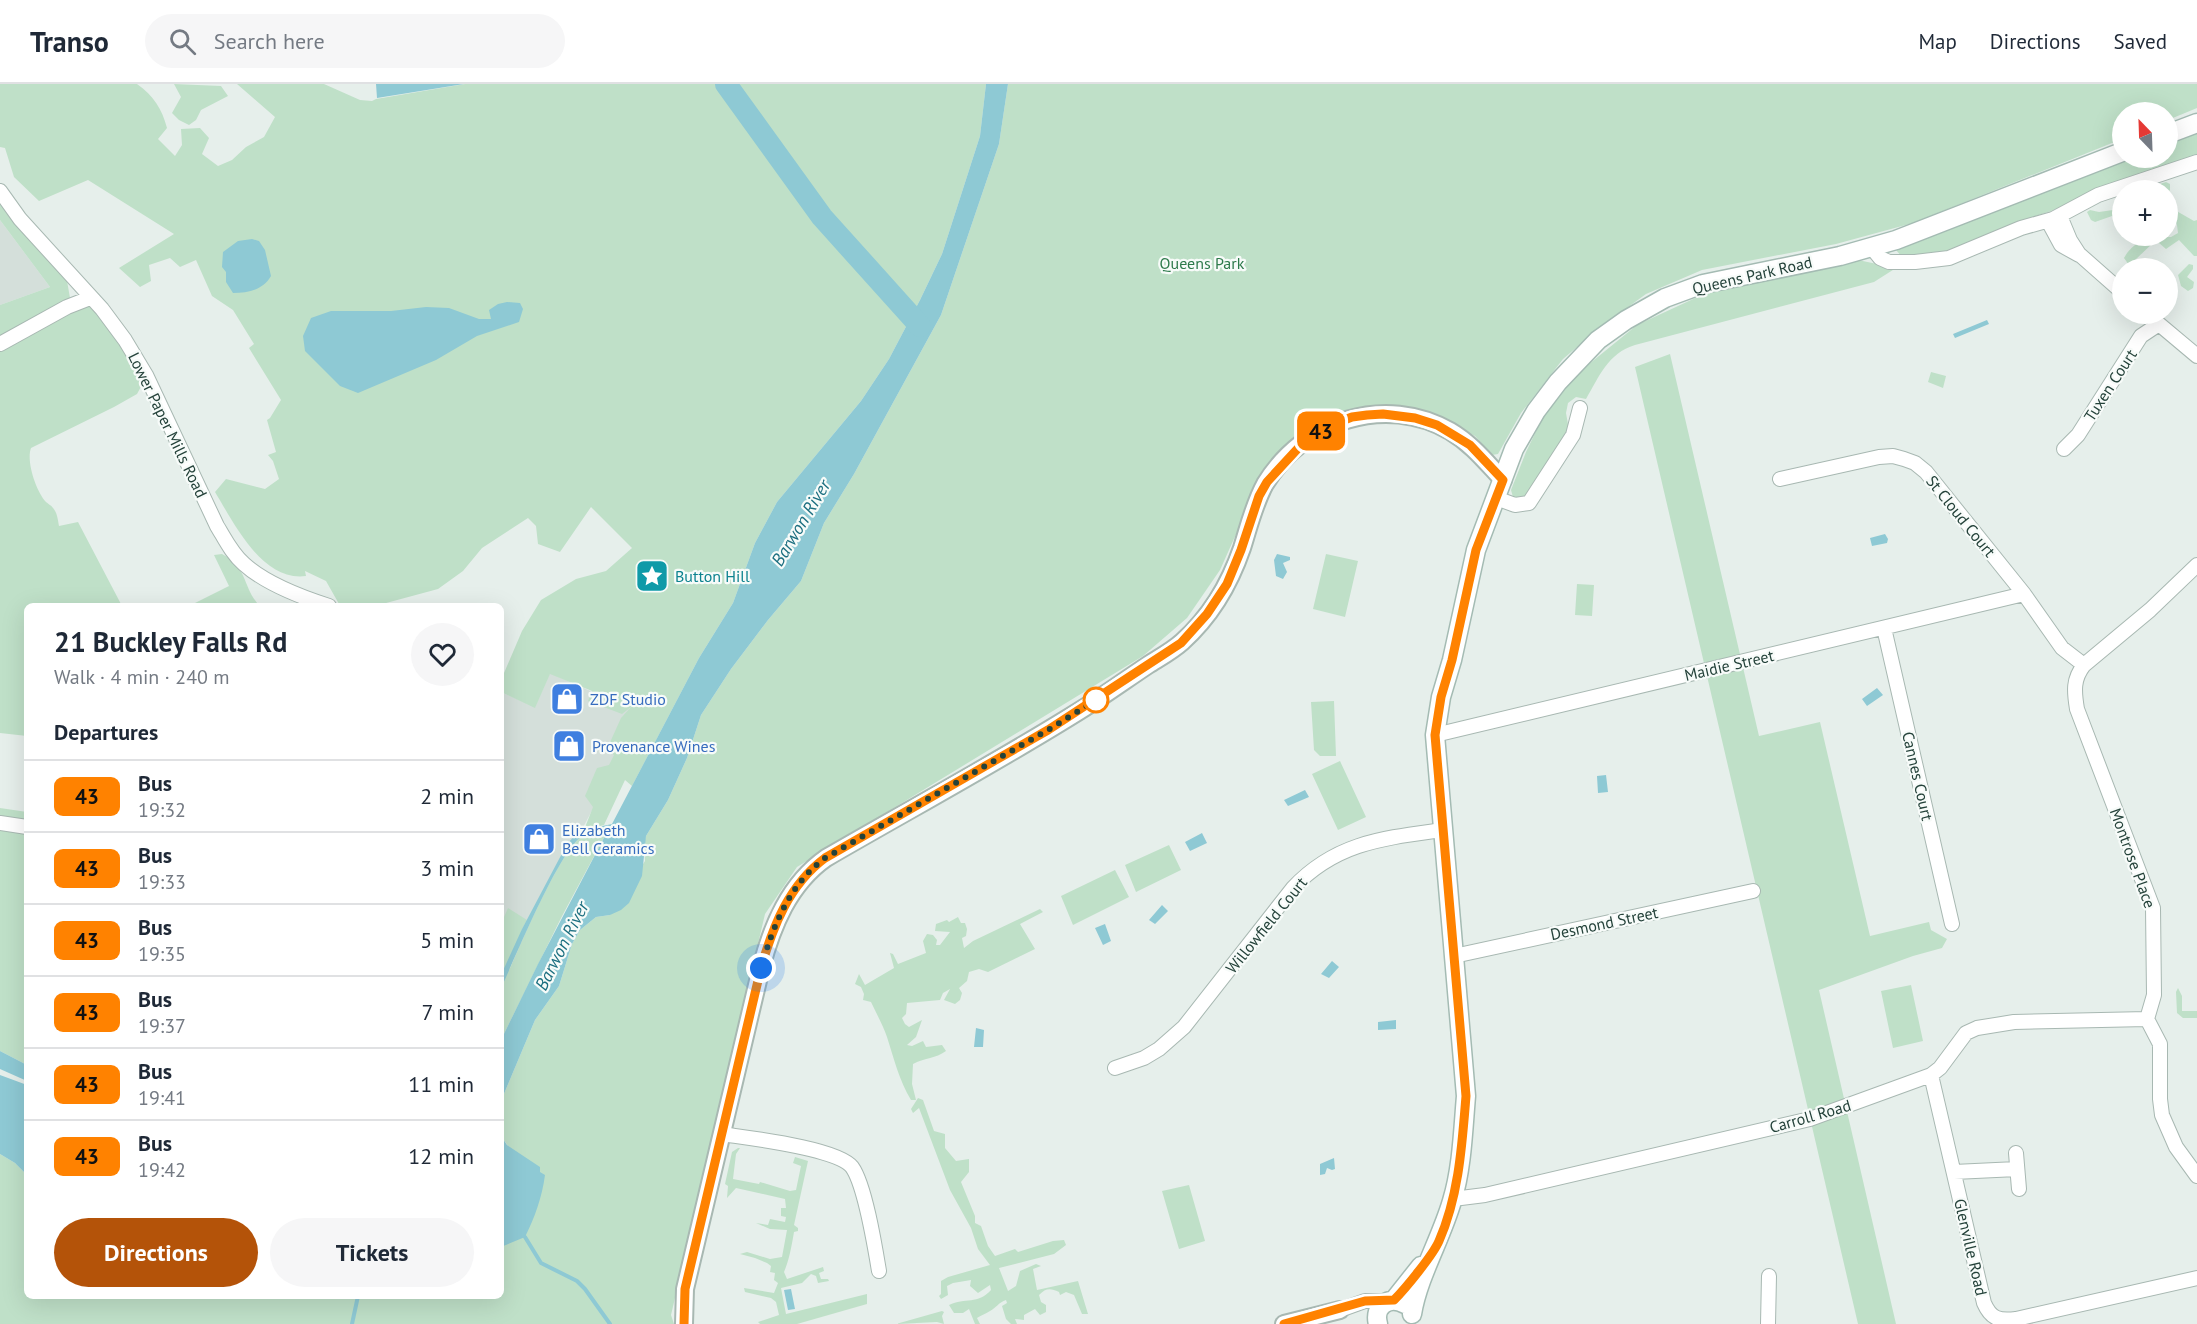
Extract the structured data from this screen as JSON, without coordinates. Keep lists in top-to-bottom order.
{
  "streets": {
    "main road": ["Queens Park Road"],
    "street": [
      "Tuxen Court",
      "Lower Paper Mills Road",
      "St Cloud Court",
      "Maidie Street",
      "Cannes Court",
      "Montrose Place",
      "Desmond Street",
      "Willowfield Court",
      "Carroll Road",
      "Glenville Road"
    ]
  },
  "crossings": [
    ["Queens Park Road", "Maidie Street"],
    ["Queens Park Road", "Desmond Street"],
    ["Queens Park Road", "Willowfield Court"],
    ["Queens Park Road", "Carroll Road"],
    ["St Cloud Court", "Maidie Street"],
    ["Maidie Street", "Cannes Court"],
    ["Montrose Place", "Carroll Road"],
    ["Carroll Road", "Glenville Road"]
  ],
  "water": ["Barwon River"],
  "parks": ["Queens Park"],
  "places": {
    "place": ["Button Hill"],
    "shop": ["ZDF Studio", "Provenance Wines", "Elizabeth Bell Ceramics"]
  },
  "lines": ["bus line 43"],
  "north": "top left",
  "page": {
    "header": "Transo",
    "search": "Search here",
    "nav": ["Map", "Directions", "Saved"],
    "on_map": "43",
    "map_buttons": ["+", "−"],
    "heading": [
      ["21 Buckley Falls Rd", "Walk · 4 min · 240 m"],
      "Departures"
    ],
    "list": [
      {
        "mark": "43",
        "name": "Bus",
        "note": "19:32",
        "value": "2 min"
      },
      {
        "mark": "43",
        "name": "Bus",
        "note": "19:33",
        "value": "3 min"
      },
      {
        "mark": "43",
        "name": "Bus",
        "note": "19:35",
        "value": "5 min"
      },
      {
        "mark": "43",
        "name": "Bus",
        "note": "19:37",
        "value": "7 min"
      },
      {
        "mark": "43",
        "name": "Bus",
        "note": "19:41",
        "value": "11 min"
      },
      {
        "mark": "43",
        "name": "Bus",
        "note": "19:42",
        "value": "12 min"
      }
    ],
    "buttons": ["Directions", "Tickets"]
  }
}
